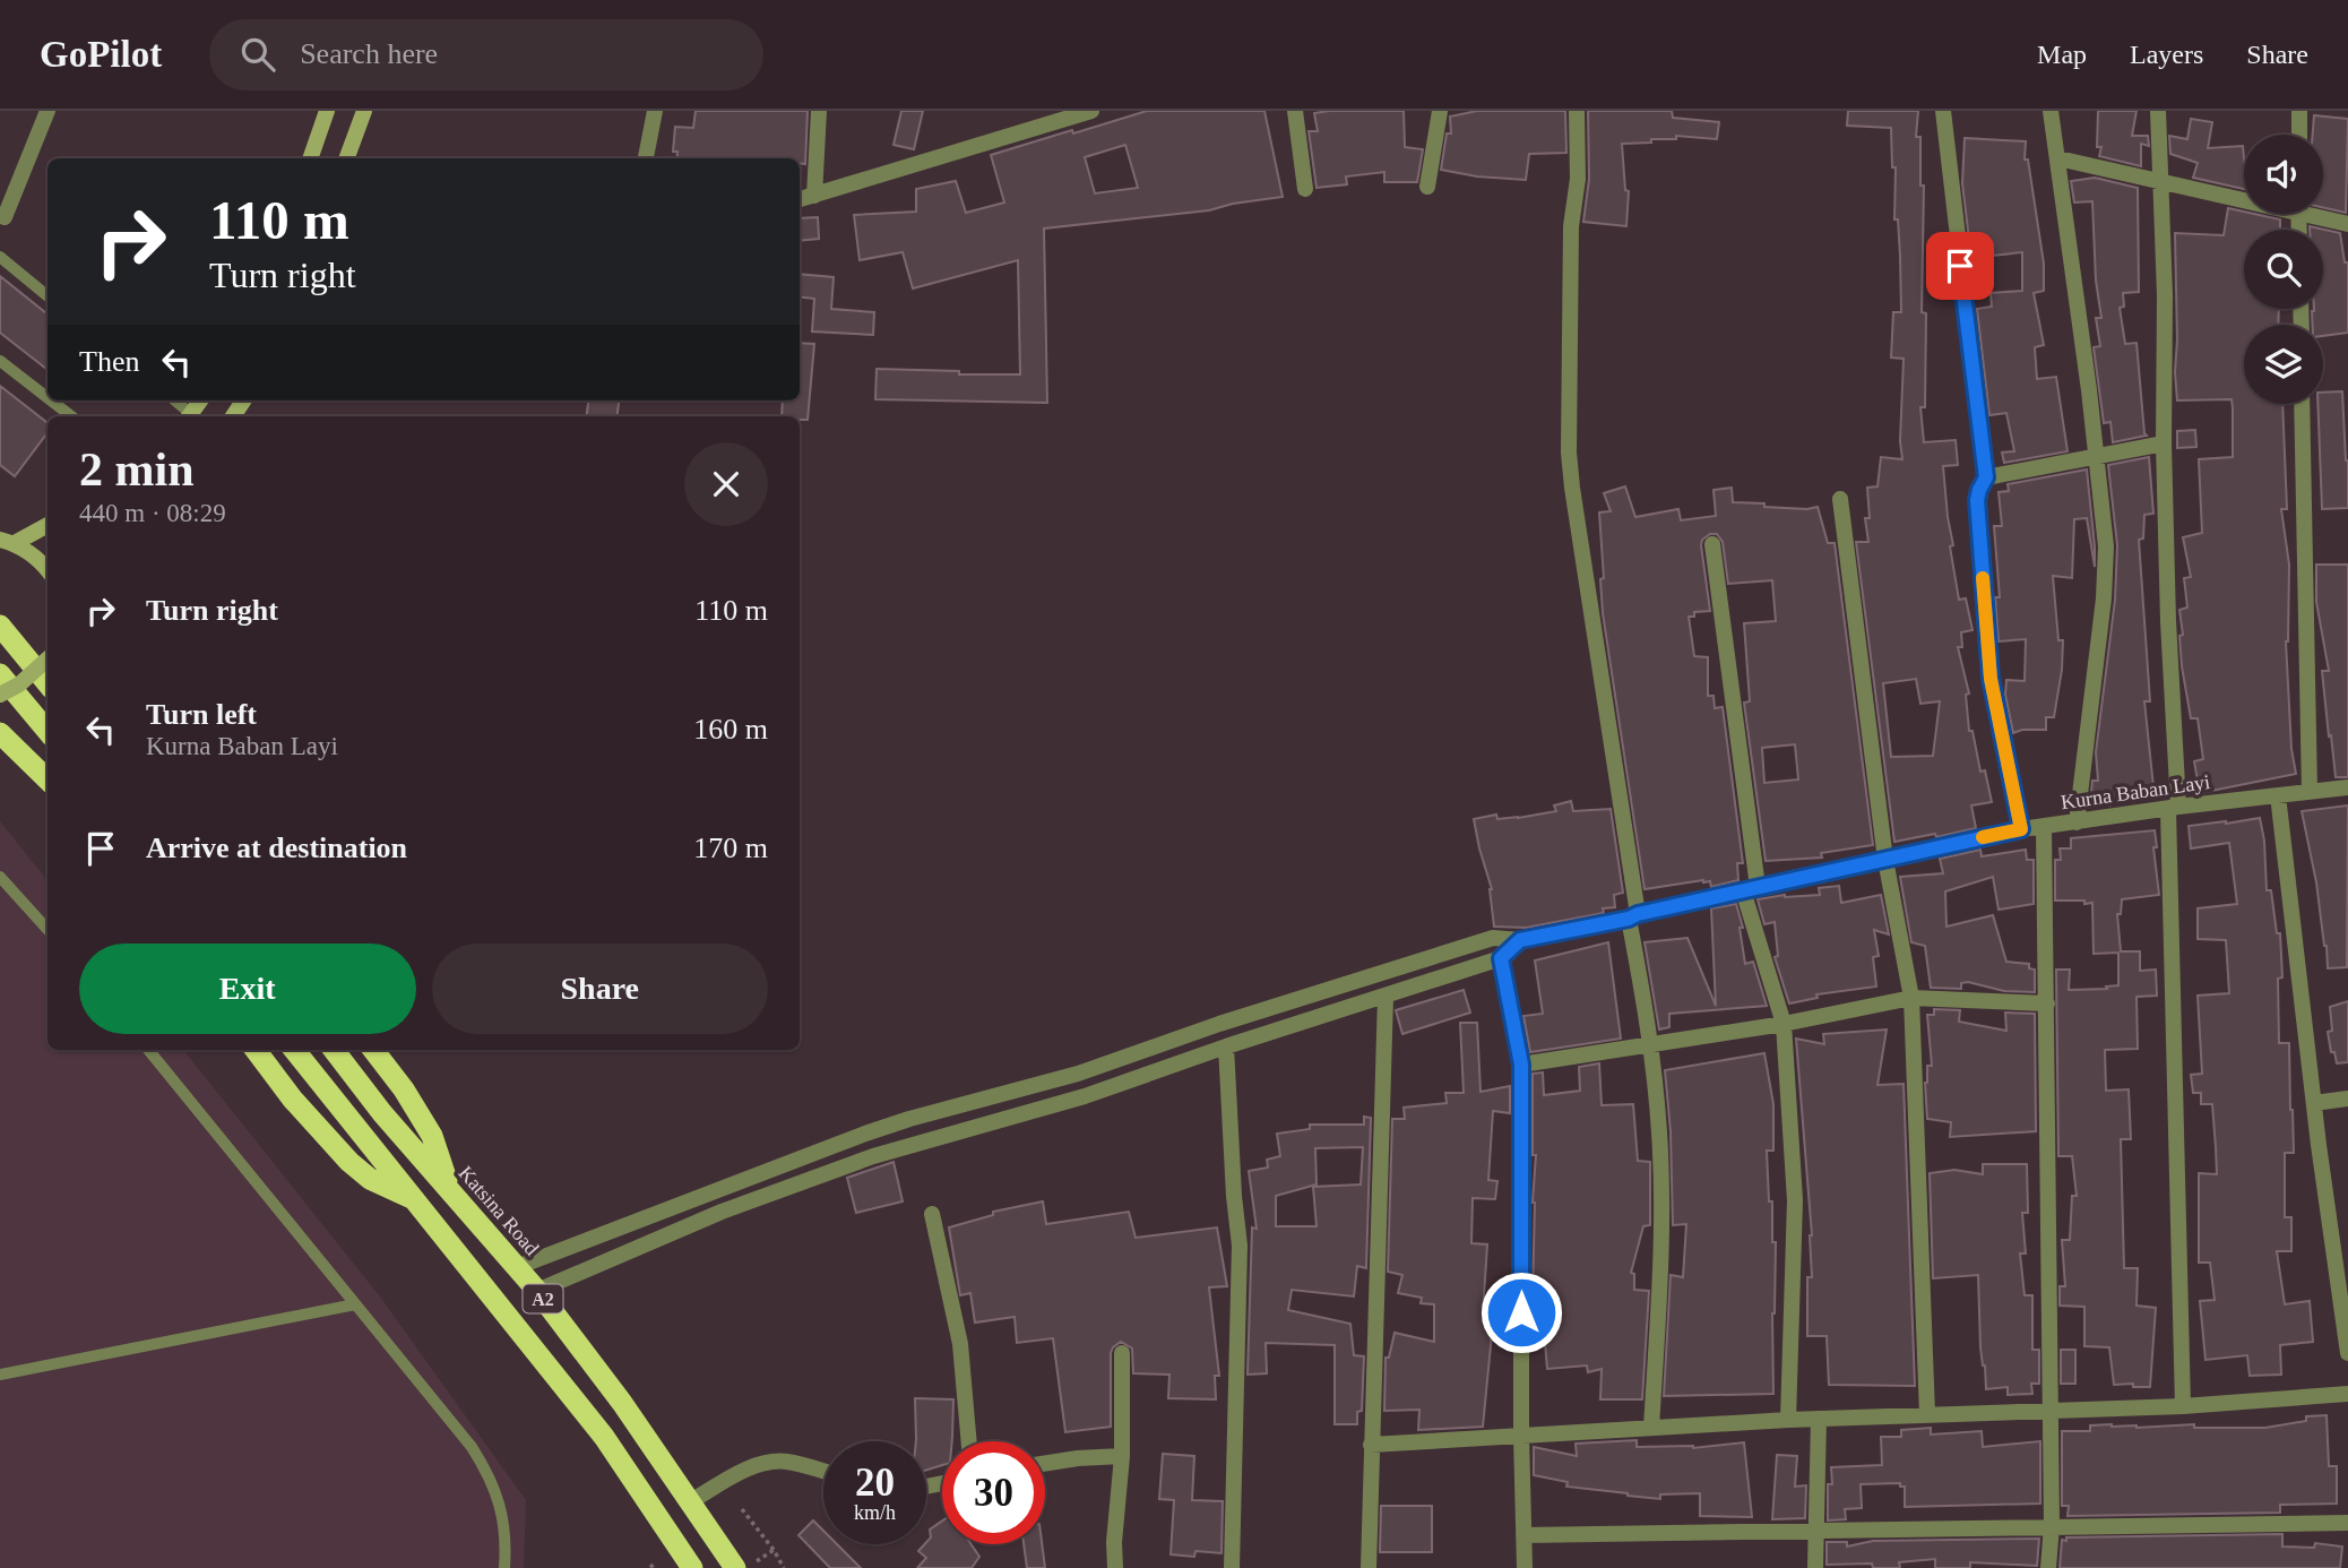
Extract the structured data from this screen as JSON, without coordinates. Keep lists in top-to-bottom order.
{
  "streets": {
    "highway": ["Katsina Road", "A2"],
    "street": ["Kurna Baban Layi"]
  },
  "crossings": [
    ["Kurna Baban Layi", "Katsina Road"]
  ],
  "page": {
    "header": "GoPilot",
    "search": "Search here",
    "nav": ["Map", "Layers", "Share"],
    "turn": ["110 m", "Turn right"],
    "then": "Then",
    "heading": ["2 min", "440 m · 08:29"],
    "list": [
      {
        "name": "Turn right",
        "value": "110 m"
      },
      {
        "name": "Turn left",
        "note": "Kurna Baban Layi",
        "value": "160 m"
      },
      {
        "name": "Arrive at destination",
        "value": "170 m"
      }
    ],
    "buttons": ["Exit", "Share"],
    "speed": "20 km/h",
    "limit": "30"
  }
}
